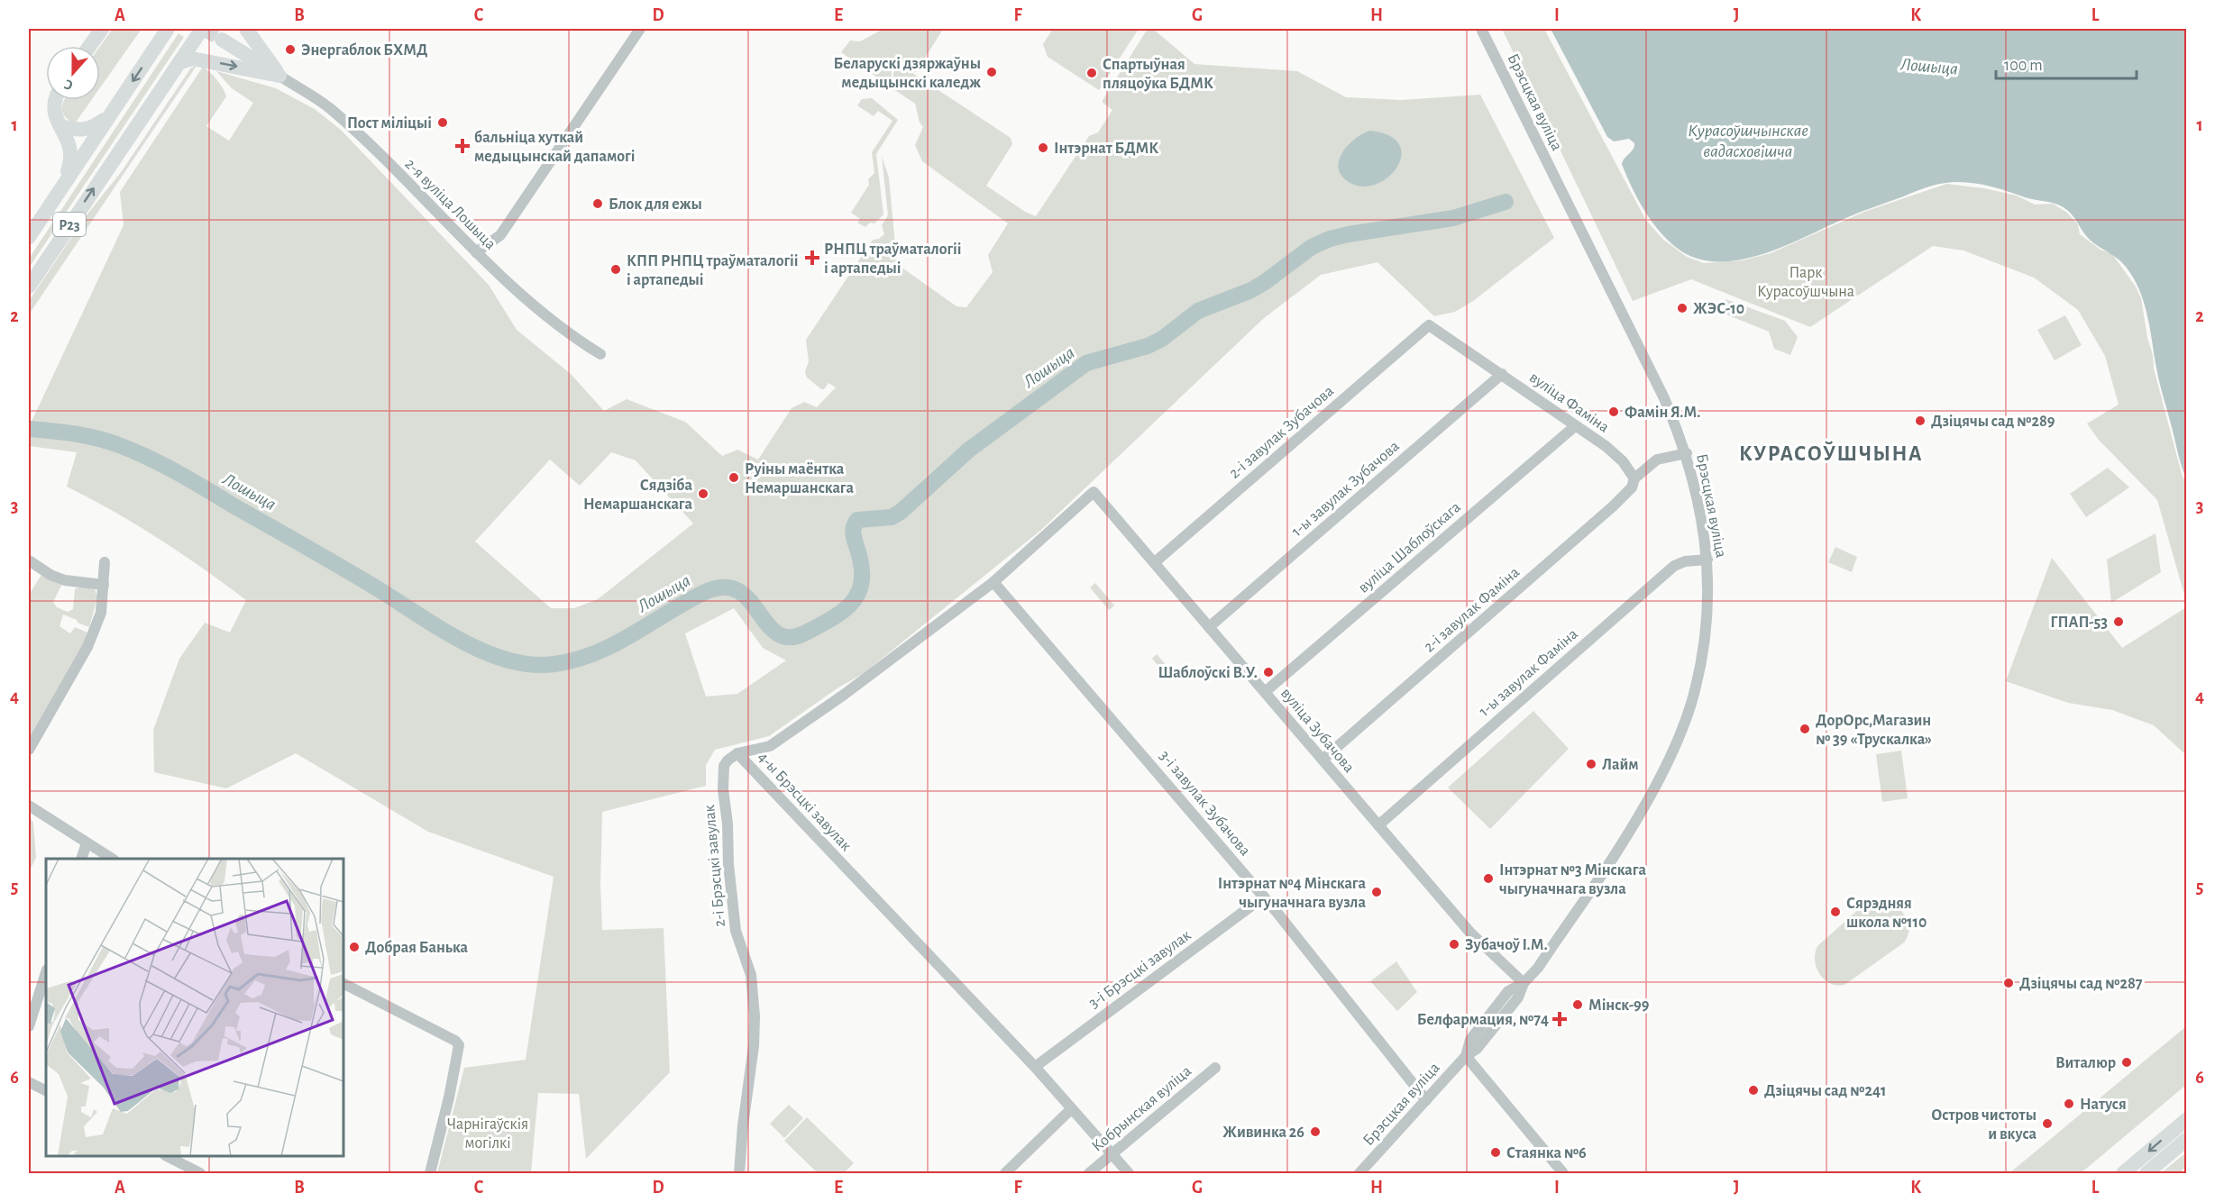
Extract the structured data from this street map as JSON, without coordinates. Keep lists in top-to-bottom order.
{
  "streets": {
    "main road": ["Р23"],
    "street": [
      "Брэсцкая вуліца",
      "2-я вуліца Лошыца",
      "вуліца Фаміна",
      "2-і завулак Зубачова",
      "1-ы завулак Зубачова",
      "вуліца Шаблоўскага",
      "2-і завулак Фаміна",
      "1-ы завулак Фаміна",
      "вуліца Зубачова",
      "4-ы Брэсцкі завулак",
      "3-і завулак Зубачова",
      "2-і Брэсцкі завулак",
      "3-і Брэсцкі завулак",
      "Кобрынская вуліца"
    ]
  },
  "crossings": [
    ["Брэсцкая вуліца", "1-ы завулак Фаміна"],
    ["Брэсцкая вуліца", "вуліца Зубачова"],
    ["Брэсцкая вуліца", "3-і завулак Зубачова"],
    ["вуліца Фаміна", "2-і завулак Зубачова"],
    ["вуліца Фаміна", "1-ы завулак Зубачова"],
    ["вуліца Фаміна", "вуліца Шаблоўскага"],
    ["вуліца Фаміна", "2-і завулак Фаміна"],
    ["2-і завулак Зубачова", "вуліца Зубачова"],
    ["1-ы завулак Зубачова", "вуліца Зубачова"],
    ["вуліца Шаблоўскага", "вуліца Зубачова"],
    ["2-і завулак Фаміна", "вуліца Зубачова"],
    ["1-ы завулак Фаміна", "вуліца Зубачова"],
    ["вуліца Зубачова", "4-ы Брэсцкі завулак"],
    ["4-ы Брэсцкі завулак", "3-і завулак Зубачова"],
    ["4-ы Брэсцкі завулак", "2-і Брэсцкі завулак"],
    ["4-ы Брэсцкі завулак", "3-і Брэсцкі завулак"],
    ["4-ы Брэсцкі завулак", "Кобрынская вуліца"],
    ["3-і завулак Зубачова", "3-і Брэсцкі завулак"]
  ],
  "districts": ["КУРАСОЎШЧЫНА"],
  "water": ["Лошыца", "Курасоўшчынскае вадасховішча"],
  "parks": ["Парк Курасоўшчына", "Чарнігаўскія могілкі"],
  "places": {
    "other": [
      "Энергаблок БХМД",
      "Беларускі дзяржаўны медыцынскі каледж",
      "Спартыўная пляцоўка БДМК",
      "Пост міліцыі",
      "Інтэрнат БДМК",
      "Блок для ежы",
      "КПП РНПЦ траўматалогіі і артапедыі",
      "ЖЭС-10",
      "Фамін Я.М.",
      "Дзіцячы сад №289",
      "Руіны маёнтка Немаршанскага",
      "Сядзіба Немаршанскага",
      "ГПАП-53",
      "Шаблоўскі В.У.",
      "ДорОрс,Магазин № 39 «Трускалка»",
      "Лайм",
      "Інтэрнат №3 Мінскага чыгуначнага вузла",
      "Інтэрнат №4 Мінскага чыгуначнага вузла",
      "Сярэдняя школа №110",
      "Зубачоў І.М.",
      "Добрая Банька",
      "Дзіцячы сад №287",
      "Мінск-99",
      "Виталюр",
      "Дзіцячы сад №241",
      "Натуся",
      "Остров чистоты и вкуса",
      "Живинка 26",
      "Стаянка №6"
    ],
    "health": ["бальніца хуткай медыцынскай дапамогі", "РНПЦ траўматалогіі і артапедыі", "Белфармация, №74"]
  },
  "scale_bar": "100 m",
  "north": "bottom",
  "grid": {
    "columns": [
      "A",
      "B",
      "C",
      "D",
      "E",
      "F",
      "G",
      "H",
      "I",
      "J",
      "K",
      "L"
    ],
    "rows": [
      "1",
      "2",
      "3",
      "4",
      "5",
      "6"
    ]
  }
}
